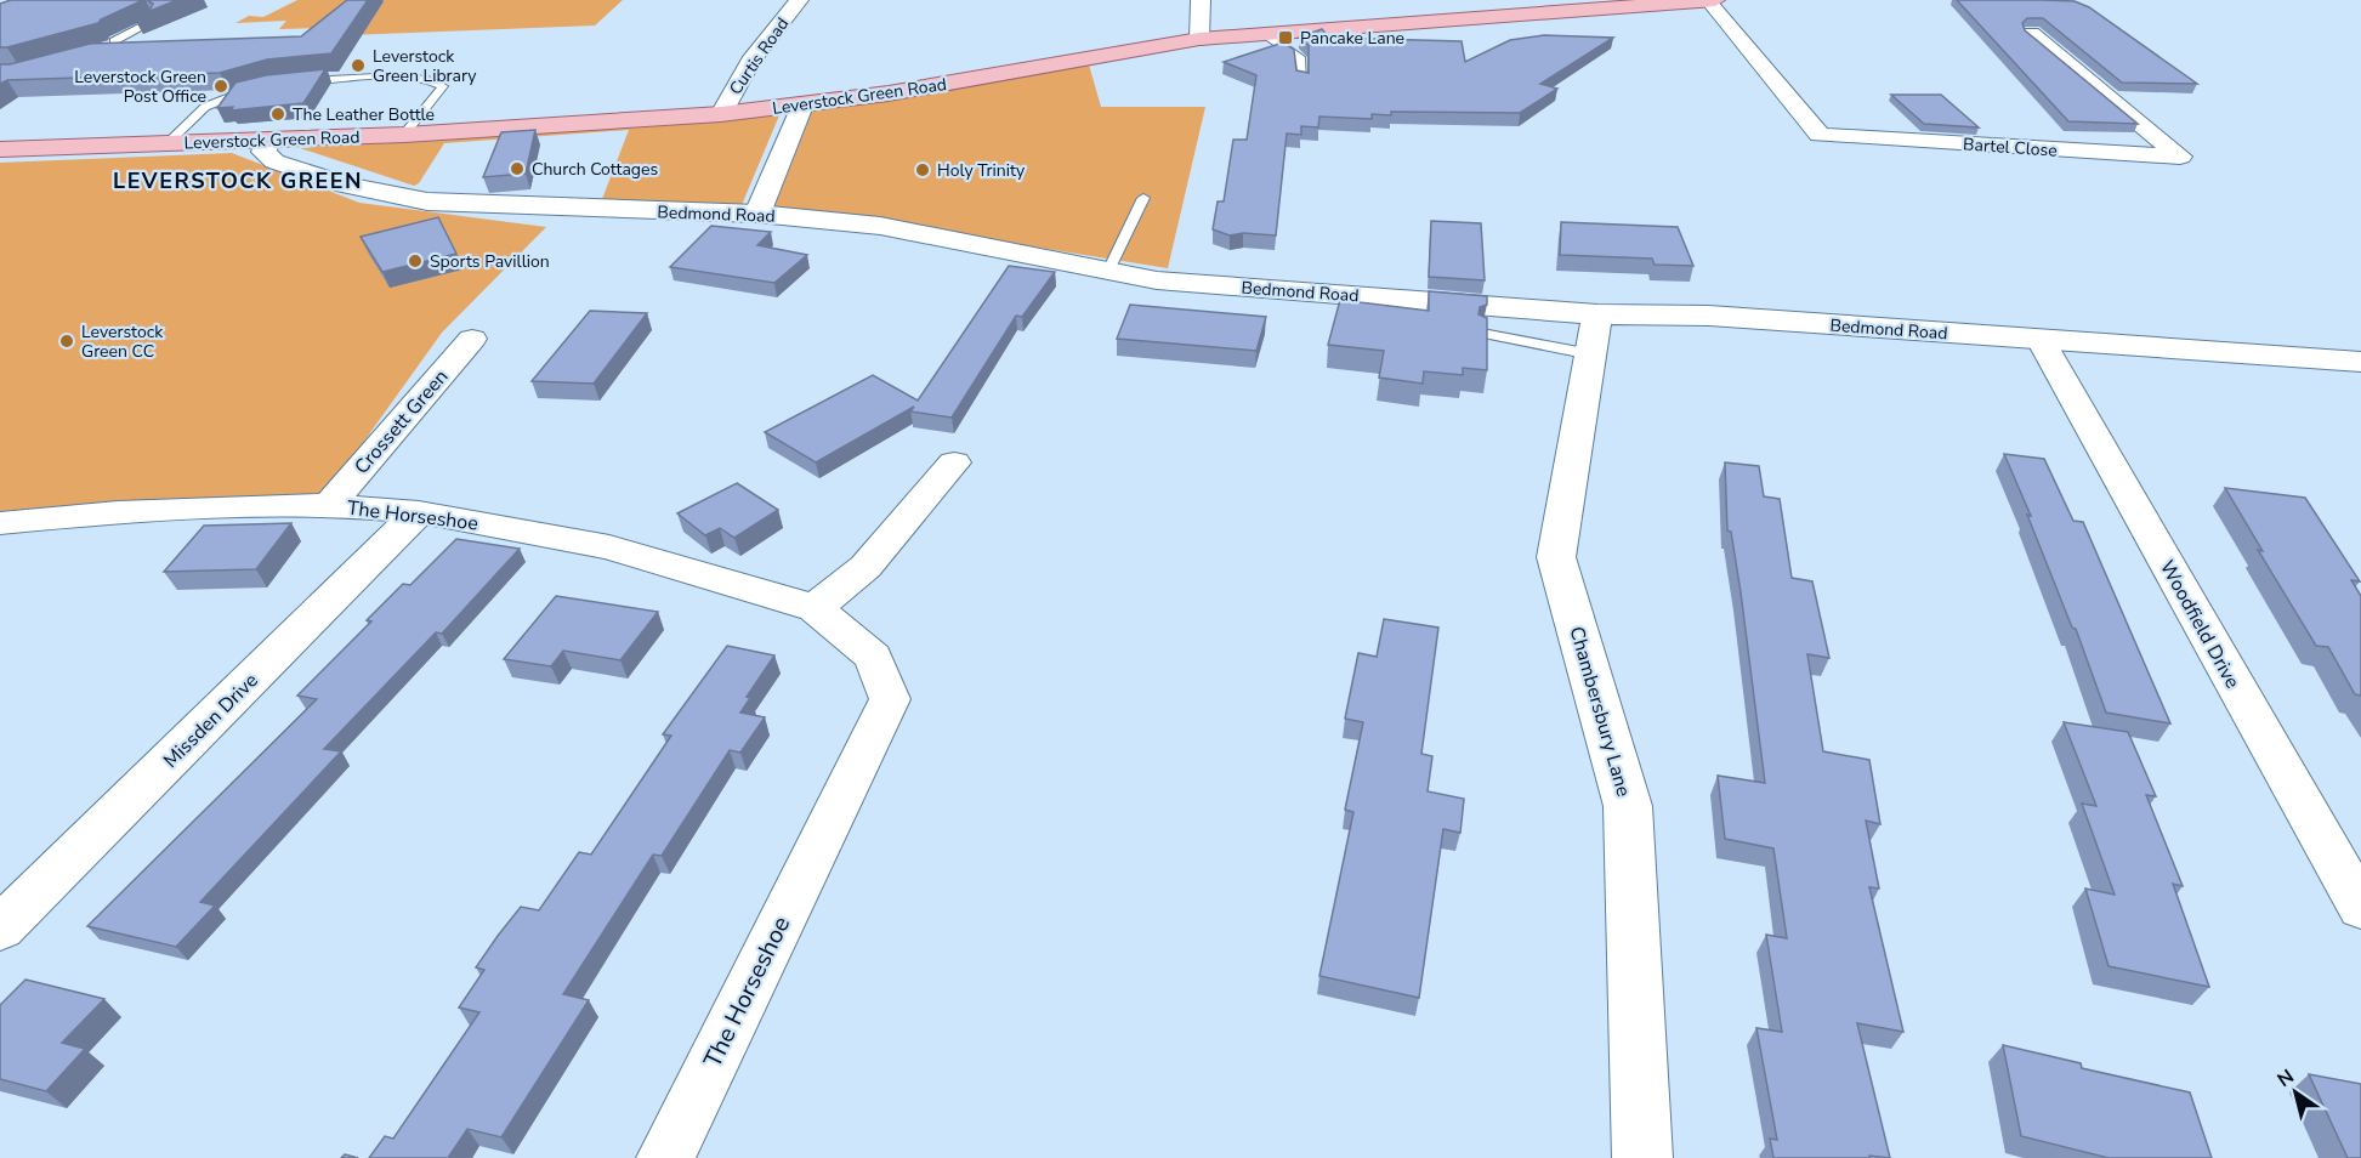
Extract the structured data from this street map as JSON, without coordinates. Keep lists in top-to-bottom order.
{
  "streets": {
    "main road": ["Leverstock Green Road"],
    "street": [
      "Curtis Road",
      "Bartel Close",
      "Bedmond Road",
      "Crossett Green",
      "The Horseshoe",
      "Woodfield Drive",
      "Chambersbury Lane",
      "Missden Drive"
    ]
  },
  "crossings": [
    ["Curtis Road", "Leverstock Green Road"],
    ["Leverstock Green Road", "Bartel Close"],
    ["Leverstock Green Road", "Bedmond Road"],
    ["Bedmond Road", "Woodfield Drive"],
    ["Bedmond Road", "Chambersbury Lane"],
    ["Crossett Green", "The Horseshoe"],
    ["The Horseshoe", "Missden Drive"]
  ],
  "districts": ["LEVERSTOCK GREEN"],
  "places": {
    "transit": ["Pancake Lane"],
    "other": [
      "Leverstock Green Library",
      "Leverstock Green Post Office",
      "The Leather Bottle",
      "Church Cottages",
      "Holy Trinity",
      "Sports Pavillion",
      "Leverstock Green CC"
    ]
  },
  "north": "top left"
}
